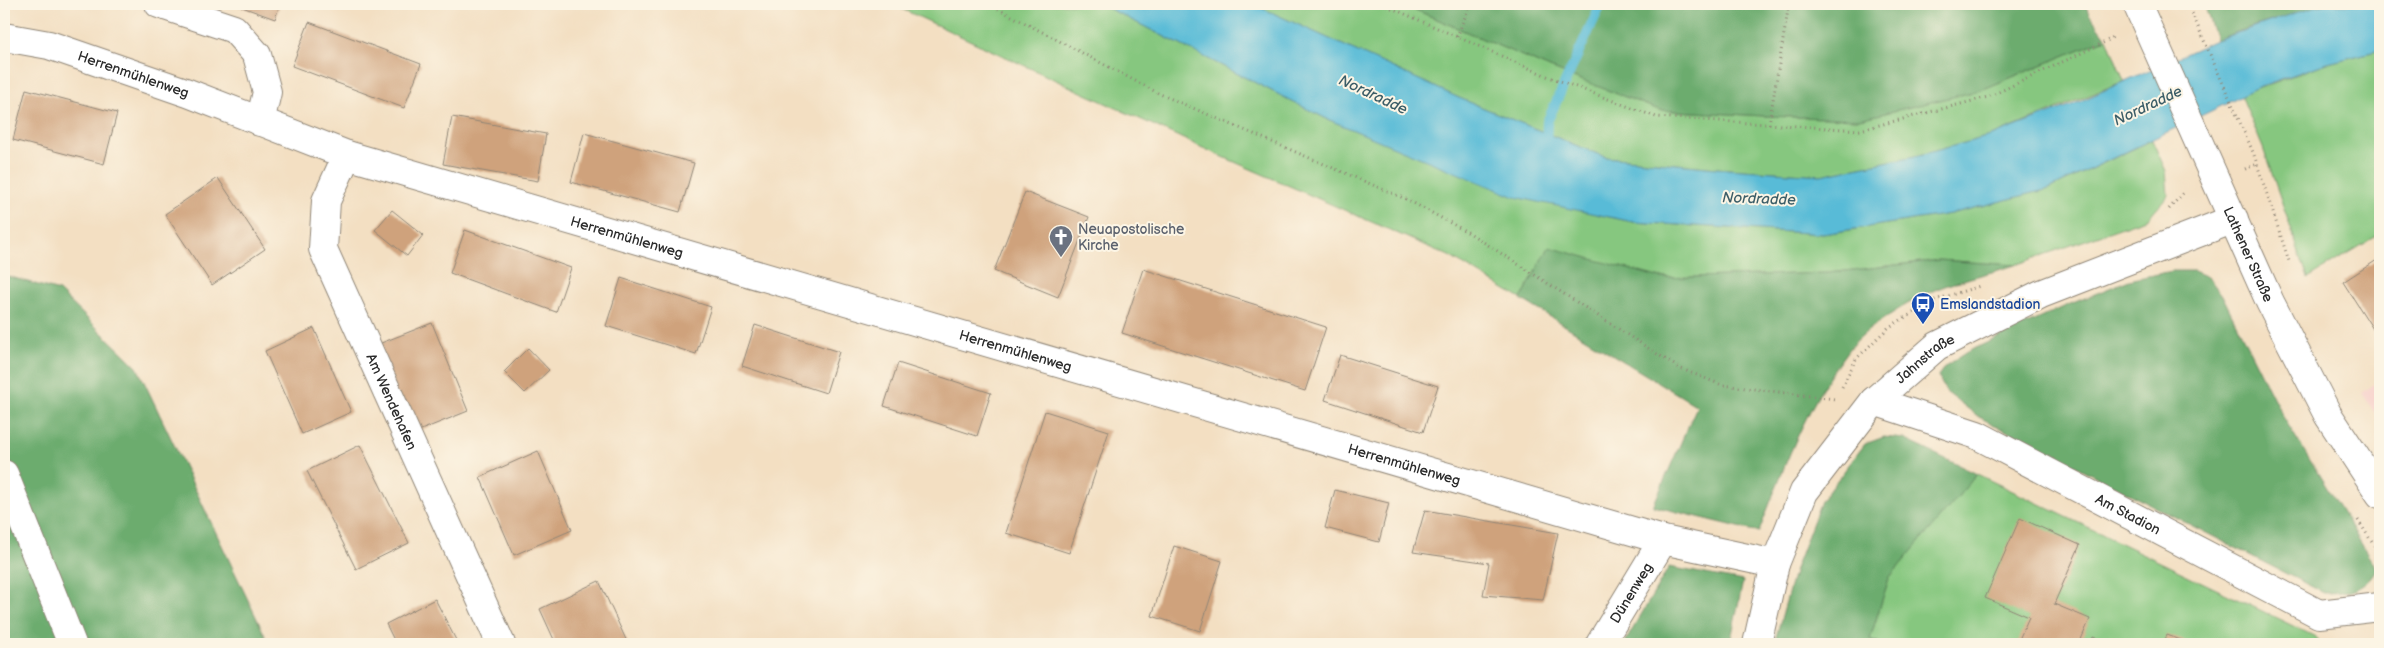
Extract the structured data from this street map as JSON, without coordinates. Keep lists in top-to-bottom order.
{
  "streets": {
    "street": [
      "Herrenmühlenweg",
      "Lathener Straße",
      "Jahnstraße",
      "Am Wendehafen",
      "Am Stadion",
      "Dünenweg"
    ]
  },
  "crossings": [
    ["Herrenmühlenweg", "Jahnstraße"],
    ["Herrenmühlenweg", "Am Wendehafen"],
    ["Herrenmühlenweg", "Dünenweg"],
    ["Lathener Straße", "Jahnstraße"],
    ["Jahnstraße", "Am Stadion"]
  ],
  "water": ["Nordradde"],
  "places": {
    "church": ["Neuapostolische Kirche"],
    "bus stop": ["Emslandstadion"]
  }
}
